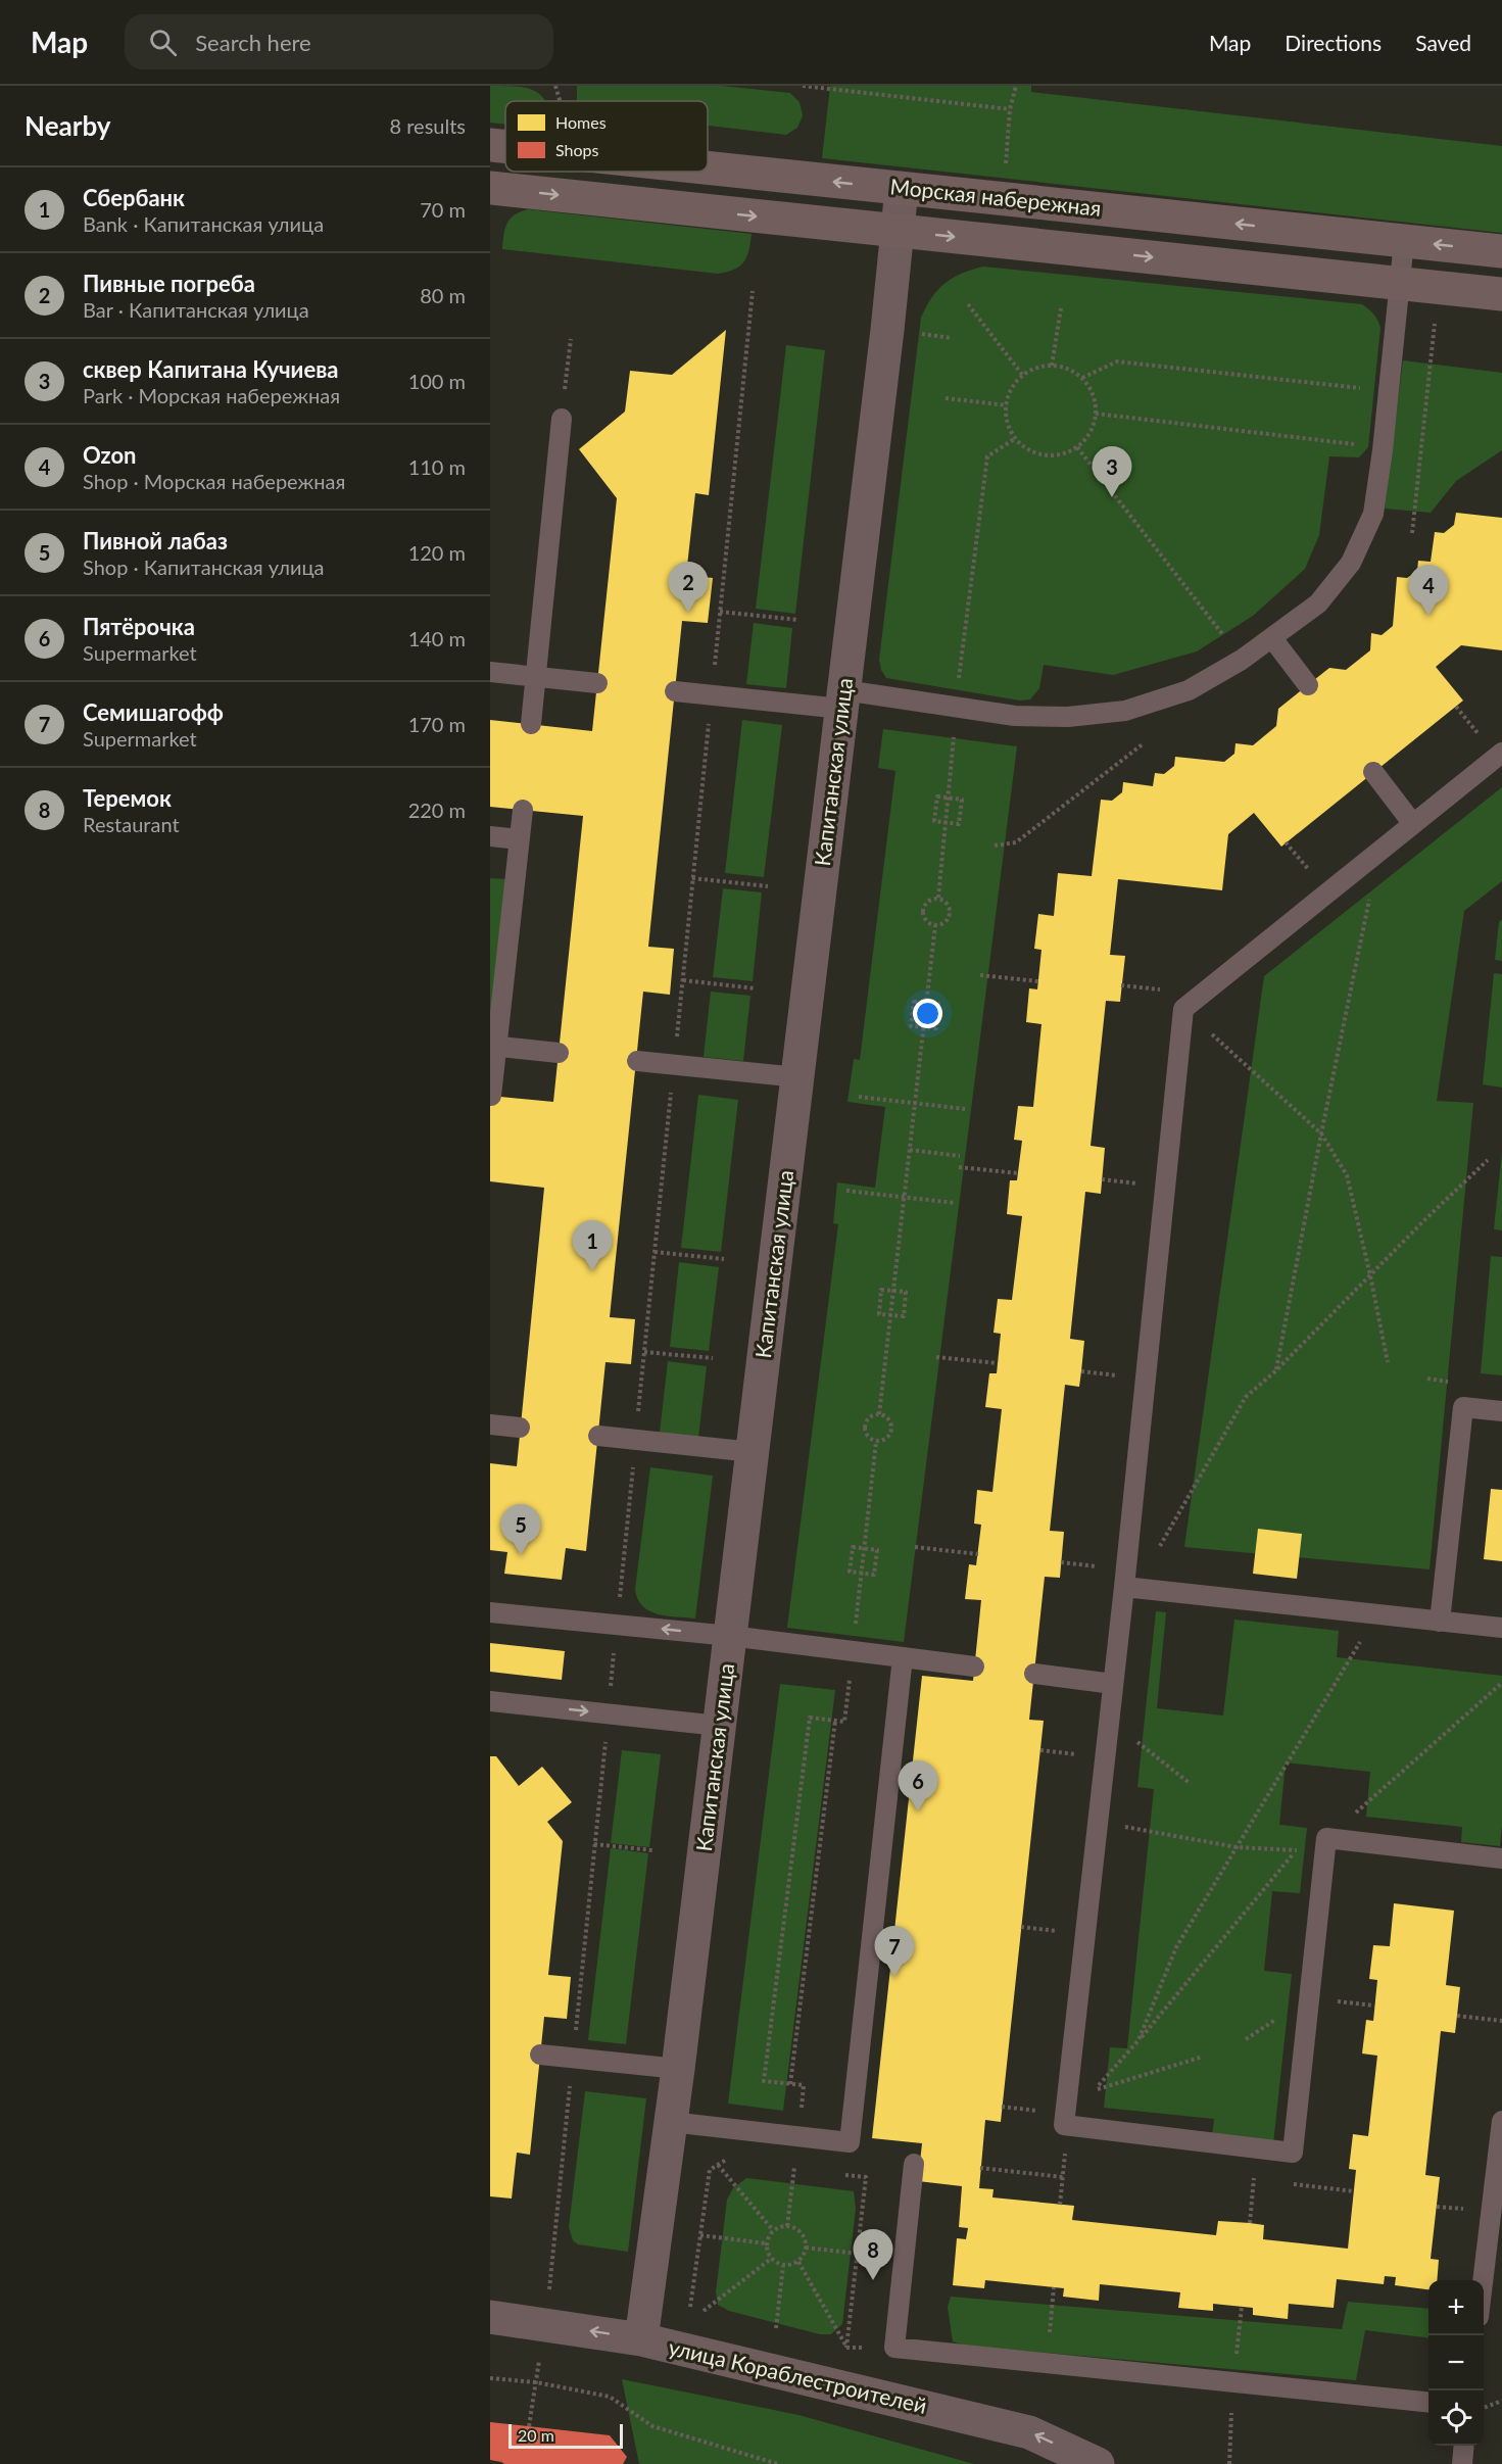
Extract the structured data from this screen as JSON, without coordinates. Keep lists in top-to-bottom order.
{
  "streets": {
    "street": ["Морская набережная", "Капитанская улица", "улица Кораблестроителей"]
  },
  "crossings": [
    ["Морская набережная", "Капитанская улица"],
    ["Капитанская улица", "улица Кораблестроителей"]
  ],
  "one_way": ["улица Кораблестроителей"],
  "legend": ["Homes", "Shops"],
  "scale_bar": "20 m",
  "page": {
    "header": "Map",
    "search": "Search here",
    "nav": ["Map", "Directions", "Saved"],
    "heading": ["Nearby", "8 results"],
    "list": [
      {
        "mark": "1",
        "name": "Сбербанк",
        "note": "Bank · Капитанская улица",
        "value": "70 m"
      },
      {
        "mark": "2",
        "name": "Пивные погреба",
        "note": "Bar · Капитанская улица",
        "value": "80 m"
      },
      {
        "mark": "3",
        "name": "сквер Капитана Кучиева",
        "note": "Park · Морская набережная",
        "value": "100 m"
      },
      {
        "mark": "4",
        "name": "Ozon",
        "note": "Shop · Морская набережная",
        "value": "110 m"
      },
      {
        "mark": "5",
        "name": "Пивной лабаз",
        "note": "Shop · Капитанская улица",
        "value": "120 m"
      },
      {
        "mark": "6",
        "name": "Пятёрочка",
        "note": "Supermarket",
        "value": "140 m"
      },
      {
        "mark": "7",
        "name": "Семишагофф",
        "note": "Supermarket",
        "value": "170 m"
      },
      {
        "mark": "8",
        "name": "Теремок",
        "note": "Restaurant",
        "value": "220 m"
      }
    ],
    "pins": [
      "3",
      "2",
      "4",
      "1",
      "5",
      "6",
      "7",
      "8"
    ],
    "map_buttons": ["+", "−"],
    "scale": "20 m"
  }
}
